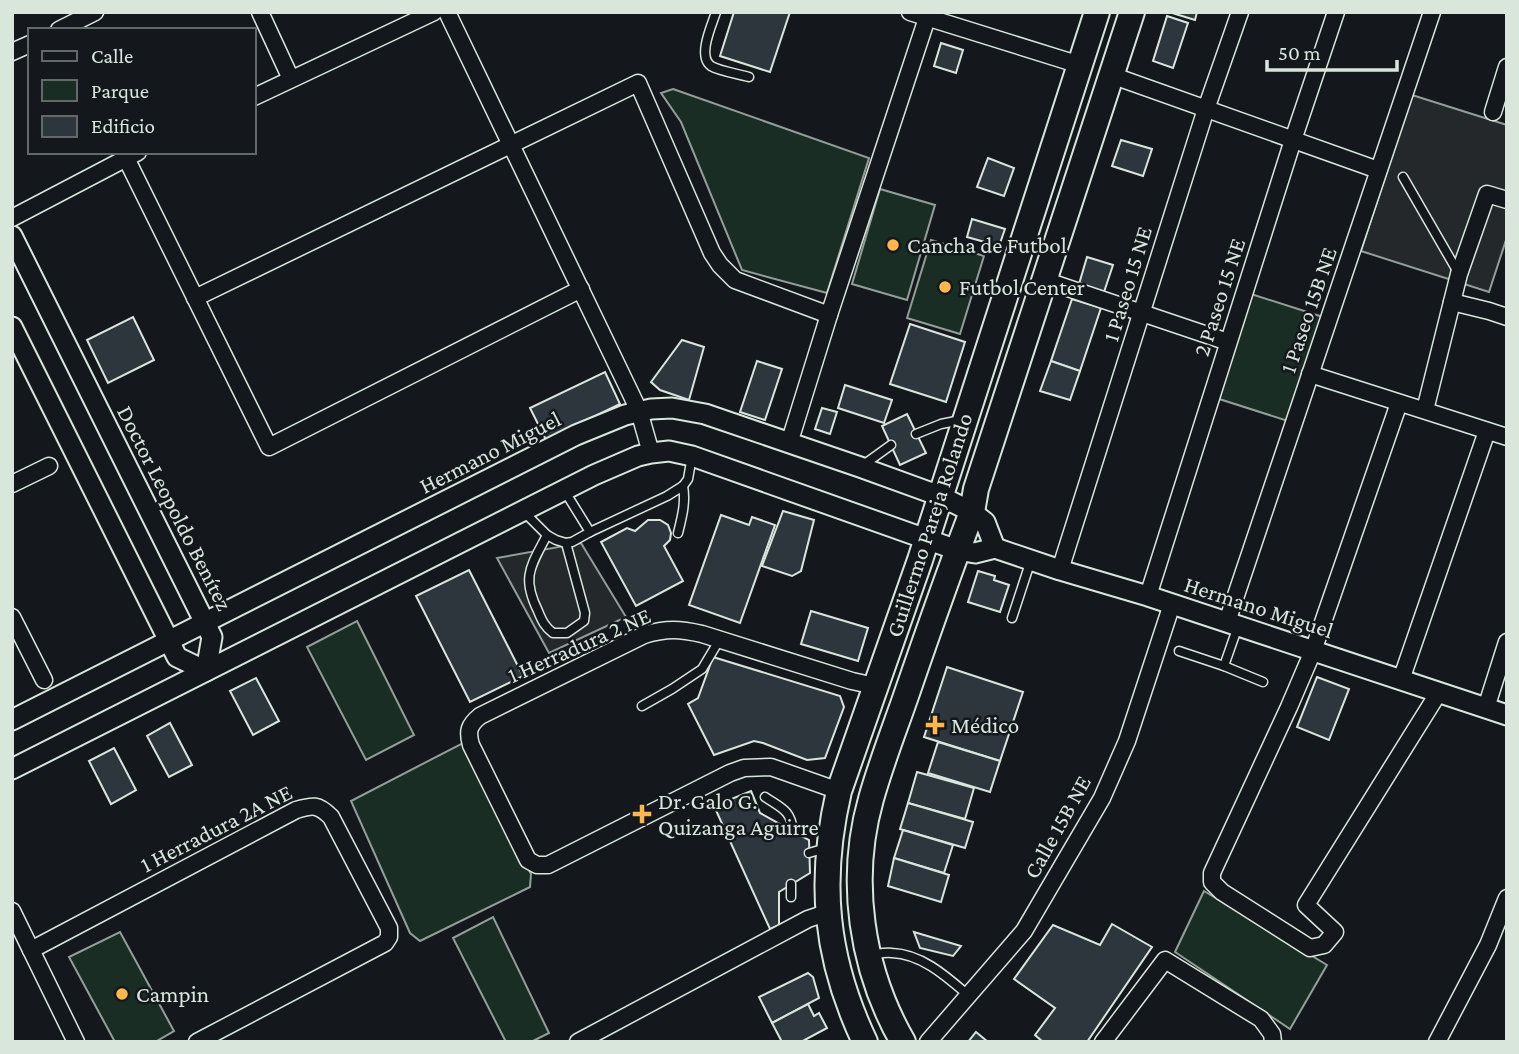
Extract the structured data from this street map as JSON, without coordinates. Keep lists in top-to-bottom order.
{
  "streets": {
    "main road": ["Guillermo Pareja Rolando"],
    "street": [
      "1 Paseo 15 NE",
      "2 Paseo 15 NE",
      "1 Paseo 15B NE",
      "Hermano Miguel",
      "Doctor Leopoldo Benítez",
      "1 Herradura 2 NE",
      "Calle 15B NE",
      "1 Herradura 2A NE"
    ]
  },
  "crossings": [
    ["1 Paseo 15 NE", "Hermano Miguel"],
    ["2 Paseo 15 NE", "Hermano Miguel"],
    ["1 Paseo 15B NE", "Hermano Miguel"],
    ["Hermano Miguel", "Doctor Leopoldo Benítez"],
    ["Hermano Miguel", "Guillermo Pareja Rolando"],
    ["Hermano Miguel", "Calle 15B NE"],
    ["Guillermo Pareja Rolando", "1 Herradura 2 NE"]
  ],
  "places": {
    "other": ["Cancha de Futbol", "Futbol Center", "Campin"],
    "health": ["Médico", "Dr. Galo G. Quizanga Aguirre"]
  },
  "legend": ["Calle", "Parque", "Edificio"],
  "scale_bar": "50 m"
}
